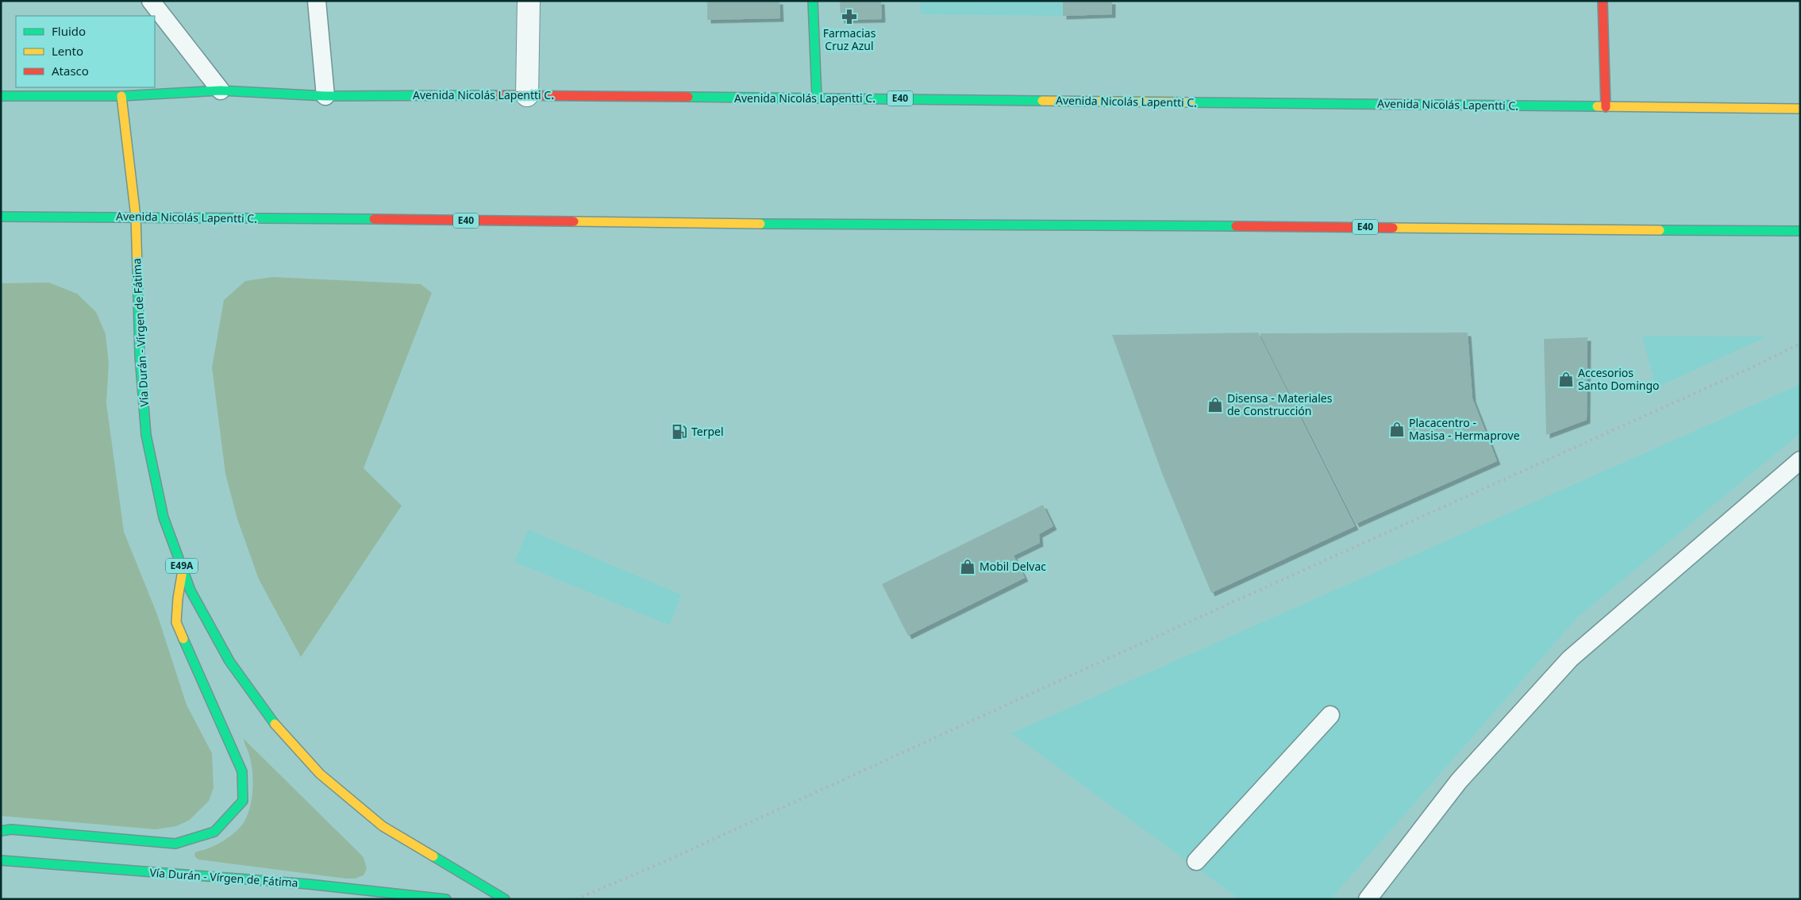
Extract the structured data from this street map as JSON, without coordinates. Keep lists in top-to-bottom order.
{
  "streets": {
    "main road": [
      "Avenida Nicolás Lapentti C.",
      "E40",
      "Vía Durán - Vírgen de Fátima",
      "E49A"
    ]
  },
  "crossings": [
    ["Avenida Nicolás Lapentti C.", "Vía Durán - Vírgen de Fátima"]
  ],
  "places": {
    "pharmacy": ["Farmacias Cruz Azul"],
    "shop": [
      "Accesorios Santo Domingo",
      "Disensa - Materiales de Construcción",
      "Placacentro - Masisa - Hermaprove",
      "Mobil Delvac"
    ],
    "fuel station": ["Terpel"]
  },
  "legend": ["Fluido", "Lento", "Atasco"]
}
